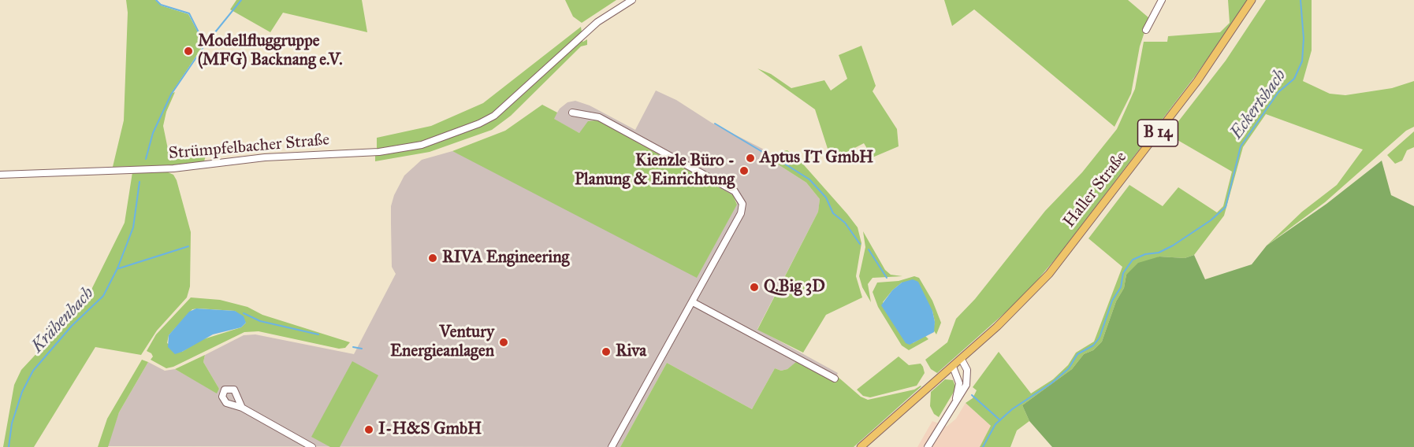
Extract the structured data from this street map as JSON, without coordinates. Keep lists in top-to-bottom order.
{
  "streets": {
    "main road": ["B 14", "Haller Straße"],
    "street": ["Strümpfelbacher Straße"]
  },
  "crossings": [
    ["B 14", "Haller Straße"]
  ],
  "water": ["Eckertsbach", "Krähenbach"],
  "places": [
    "Modellfluggruppe (MFG) Backnang e.V.",
    "Aptus IT GmbH",
    "Kienzle Büro - Planung & Einrichtung",
    "RIVA Engineering",
    "Q.Big 3D",
    "Ventury Energieanlagen",
    "Riva",
    "I-H&S GmbH"
  ]
}
